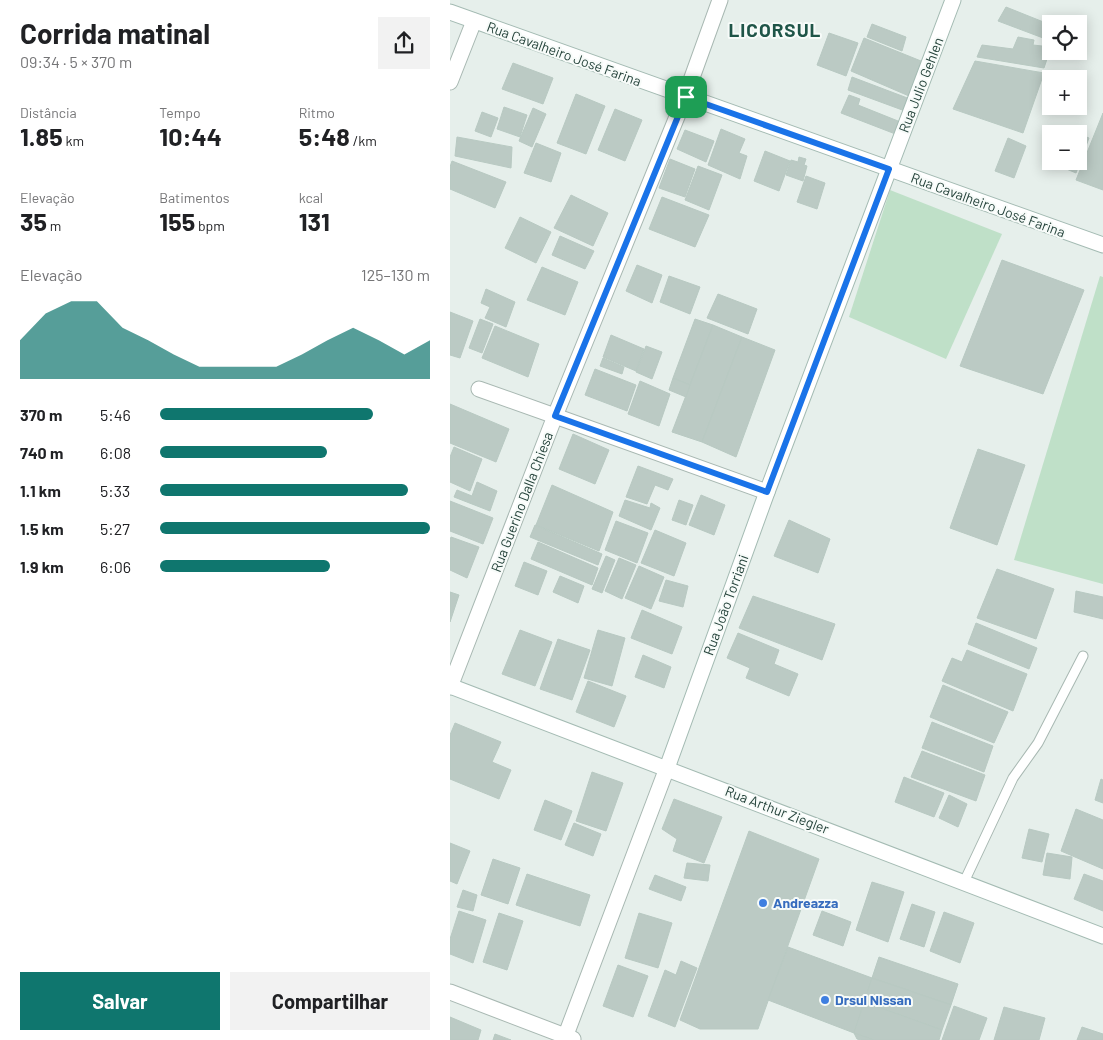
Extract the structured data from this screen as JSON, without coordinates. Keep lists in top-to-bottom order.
{
  "streets": {
    "street": [
      "Rua Cavalheiro José Farina",
      "Rua Julio Gehlen",
      "Rua Guerino Dalla Chiesa",
      "Rua João Torriani",
      "Rua Arthur Ziegler"
    ]
  },
  "crossings": [
    ["Rua Cavalheiro José Farina", "Rua Julio Gehlen"],
    ["Rua Cavalheiro José Farina", "Rua Guerino Dalla Chiesa"],
    ["Rua Cavalheiro José Farina", "Rua João Torriani"],
    ["Rua Julio Gehlen", "Rua João Torriani"],
    ["Rua Guerino Dalla Chiesa", "Rua Arthur Ziegler"],
    ["Rua João Torriani", "Rua Arthur Ziegler"]
  ],
  "districts": ["LICORSUL"],
  "places": ["Andreazza", "Drsul Nissan"],
  "page": {
    "heading": ["Corrida matinal", "09:34 · 5 × 370 m"],
    "map_buttons": ["+", "−"],
    "stats": [
      ["Distância", "1.85 km"],
      ["Tempo", "10:44"],
      ["Ritmo", "5:48 /km"],
      ["Elevação", "35 m"],
      ["Batimentos", "155 bpm"],
      ["kcal", "131"]
    ],
    "chart": ["Elevação", "125–130 m"],
    "list": [
      {
        "name": "370 m",
        "note": "5:46"
      },
      {
        "name": "740 m",
        "note": "6:08"
      },
      {
        "name": "1.1 km",
        "note": "5:33"
      },
      {
        "name": "1.5 km",
        "note": "5:27"
      },
      {
        "name": "1.9 km",
        "note": "6:06"
      }
    ],
    "buttons": ["Salvar", "Compartilhar"]
  }
}
